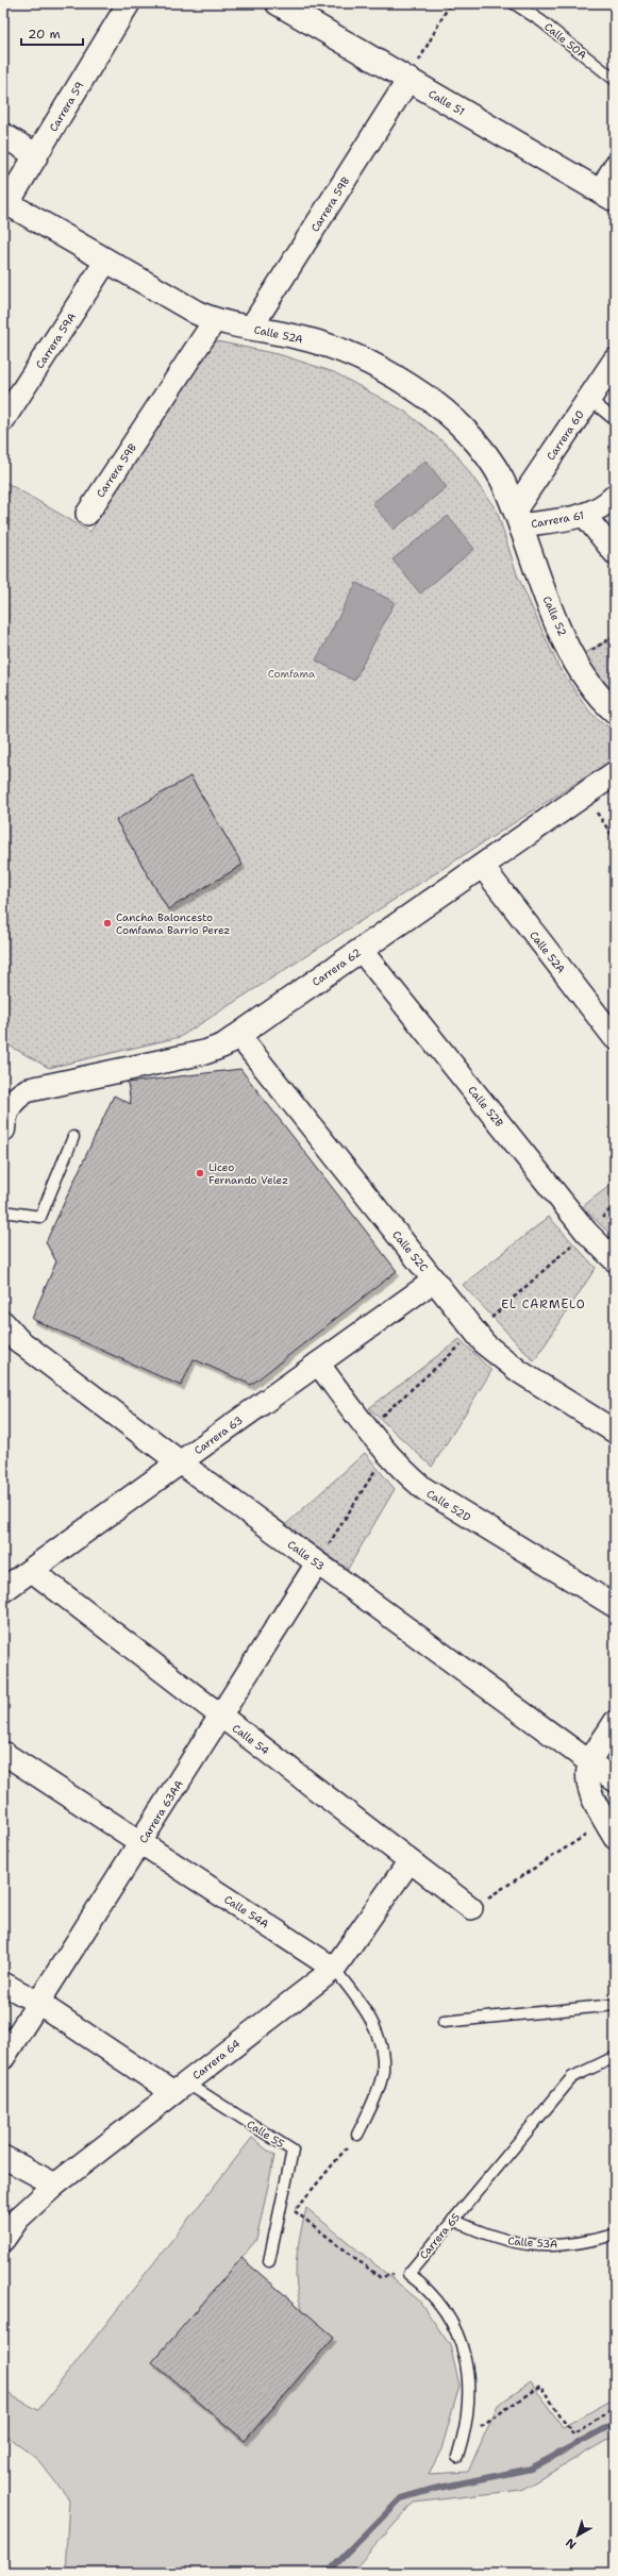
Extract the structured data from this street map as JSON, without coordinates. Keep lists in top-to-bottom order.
{
  "streets": {
    "street": [
      "Calle 51",
      "Carrera 59",
      "Carrera 59B",
      "Calle 52A",
      "Carrera 59A",
      "Carrera 60",
      "Carrera 61",
      "Calle 52",
      "Carrera 62",
      "Calle 52B",
      "Calle 52C",
      "Carrera 63",
      "Calle 52D",
      "Calle 53",
      "Calle 54",
      "Carrera 63AA",
      "Calle 54A",
      "Carrera 64",
      "Calle 55"
    ],
    "lane": ["Calle 50A", "Carrera 65", "Calle 53A"]
  },
  "crossings": [
    ["Calle 51", "Carrera 59B"],
    ["Carrera 59", "Calle 52A"],
    ["Carrera 59B", "Calle 52A"],
    ["Calle 52A", "Carrera 59A"],
    ["Calle 52A", "Carrera 60"],
    ["Calle 52A", "Carrera 61"],
    ["Calle 52A", "Calle 52"],
    ["Calle 52A", "Carrera 62"],
    ["Carrera 60", "Carrera 61"],
    ["Carrera 60", "Calle 52"],
    ["Carrera 61", "Calle 52"],
    ["Carrera 62", "Calle 52B"],
    ["Carrera 62", "Calle 52C"],
    ["Calle 52C", "Carrera 63"],
    ["Carrera 63", "Calle 52D"],
    ["Carrera 63", "Calle 53"],
    ["Carrera 63", "Calle 54"],
    ["Calle 53", "Carrera 63AA"],
    ["Calle 54", "Carrera 63AA"],
    ["Calle 54", "Carrera 64"],
    ["Carrera 63AA", "Calle 54A"],
    ["Carrera 63AA", "Calle 55"],
    ["Calle 54A", "Carrera 64"],
    ["Carrera 64", "Calle 55"],
    ["Carrera 65", "Calle 53A"]
  ],
  "districts": ["EL CARMELO"],
  "parks": ["Comfama"],
  "places": ["Cancha Baloncesto Comfama Barrio Perez", "Liceo Fernando Velez"],
  "scale_bar": "20 m",
  "north": "bottom left"
}
